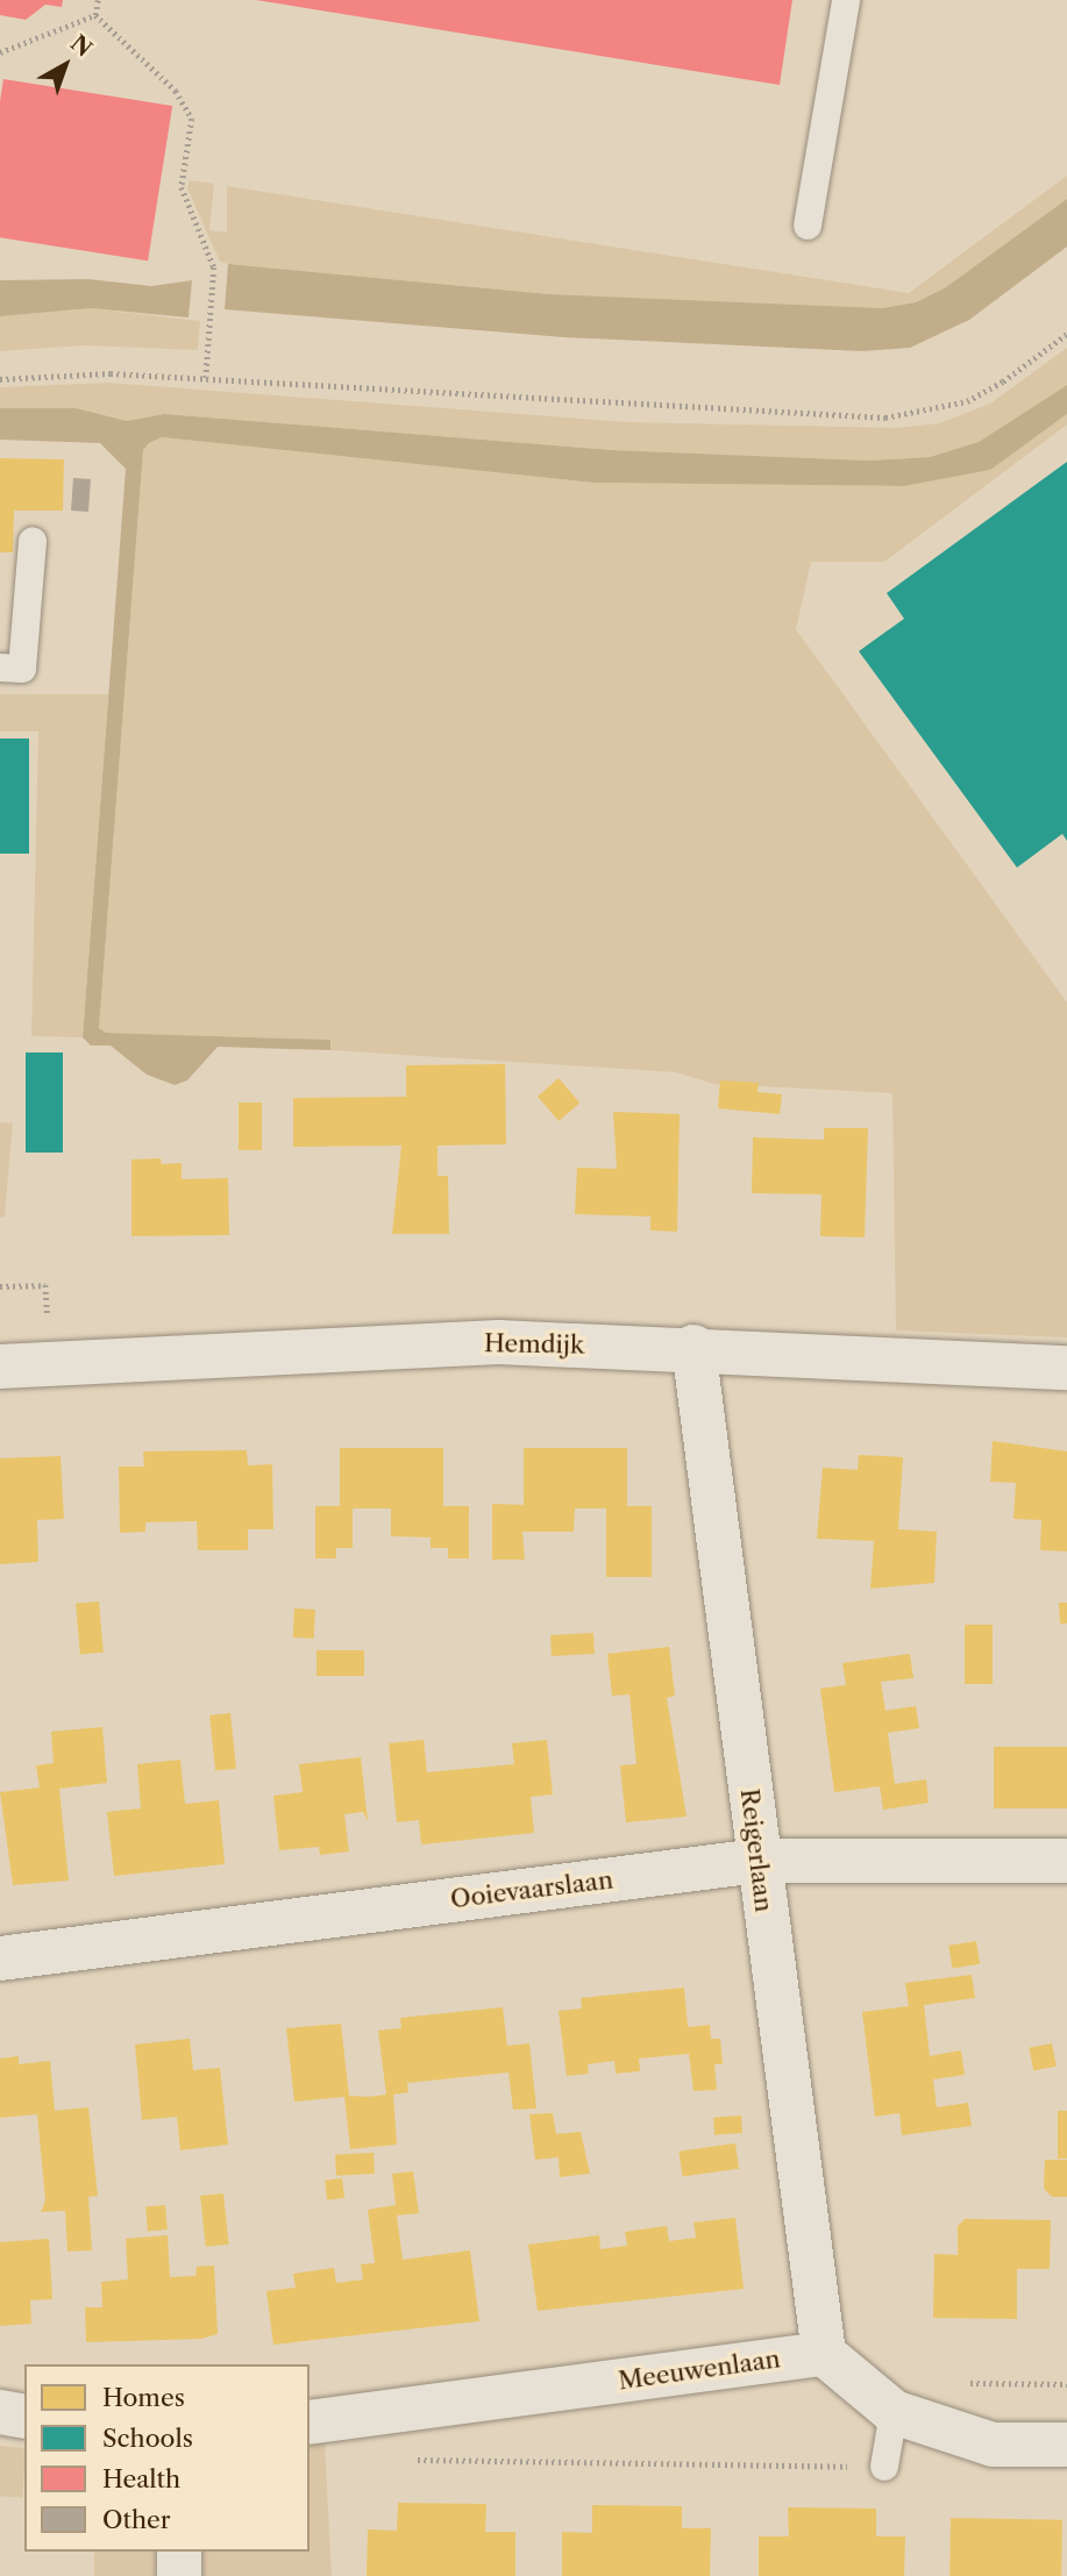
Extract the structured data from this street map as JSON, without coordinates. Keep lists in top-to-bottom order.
{
  "streets": {
    "street": [
      "Hemdijk",
      "Reigerlaan",
      "Ooievaarslaan",
      "Meeuwenlaan"
    ]
  },
  "crossings": [
    ["Hemdijk", "Reigerlaan"],
    ["Reigerlaan", "Ooievaarslaan"],
    ["Reigerlaan", "Meeuwenlaan"]
  ],
  "legend": [
    "Homes",
    "Schools",
    "Health",
    "Other"
  ],
  "north": "top right"
}
